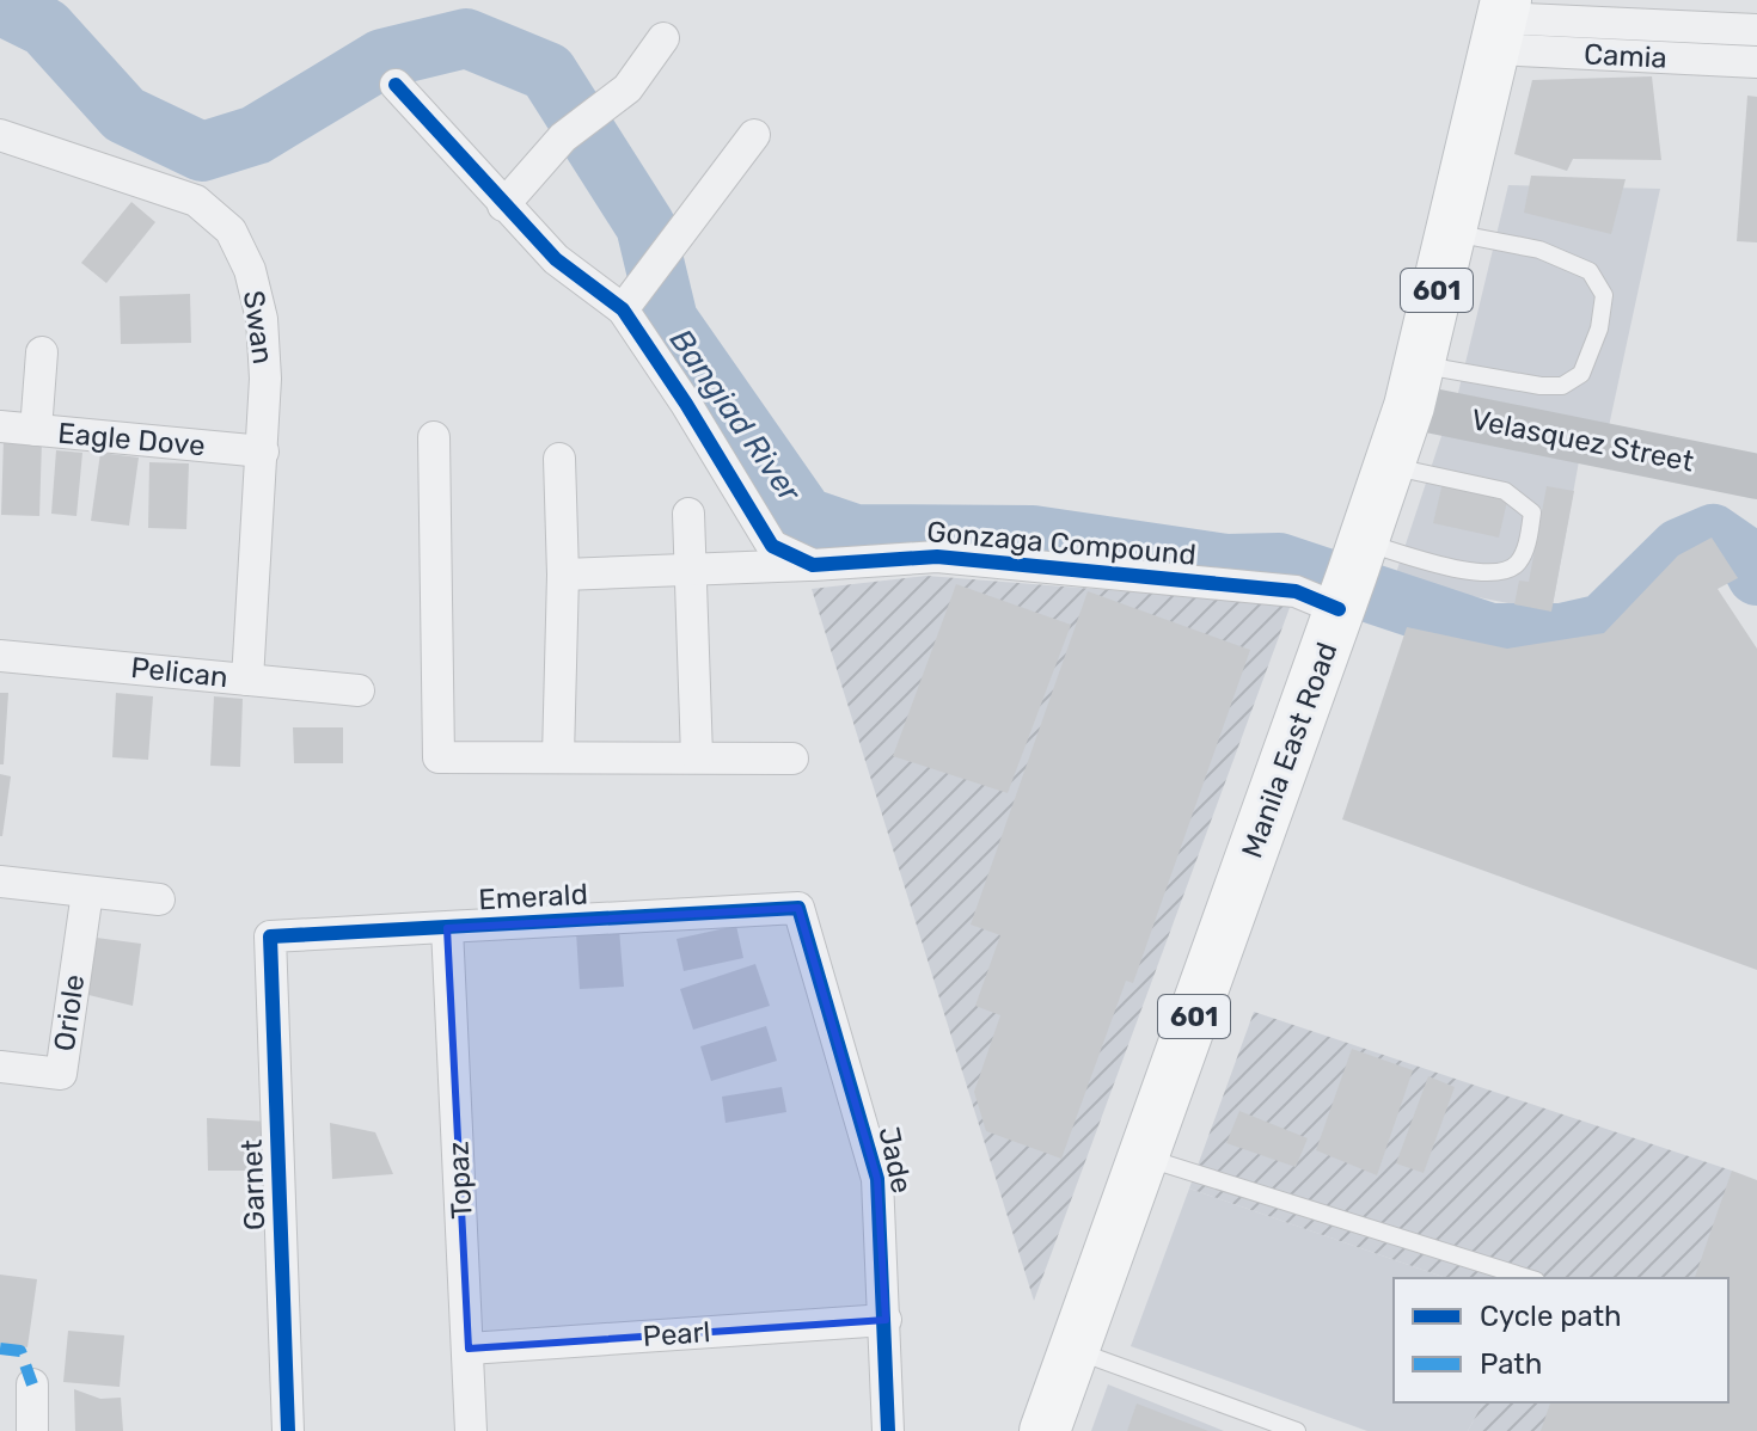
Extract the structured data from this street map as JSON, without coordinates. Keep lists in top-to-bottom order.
{
  "streets": {
    "main road": ["601", "Velasquez Street", "Manila East Road"],
    "street": [
      "Camia",
      "Swan",
      "Eagle Dove",
      "Gonzaga Compound",
      "Pelican",
      "Emerald",
      "Oriole",
      "Jade",
      "Topaz",
      "Garnet",
      "Pearl"
    ]
  },
  "crossings": [
    ["Camia", "Manila East Road"],
    ["Swan", "Eagle Dove"],
    ["Swan", "Pelican"],
    ["Velasquez Street", "Manila East Road"],
    ["Gonzaga Compound", "Manila East Road"],
    ["Emerald", "Jade"],
    ["Emerald", "Topaz"],
    ["Emerald", "Garnet"],
    ["Jade", "Pearl"],
    ["Topaz", "Pearl"]
  ],
  "water": ["Bangiad River"],
  "legend": ["Cycle path", "Path"]
}
